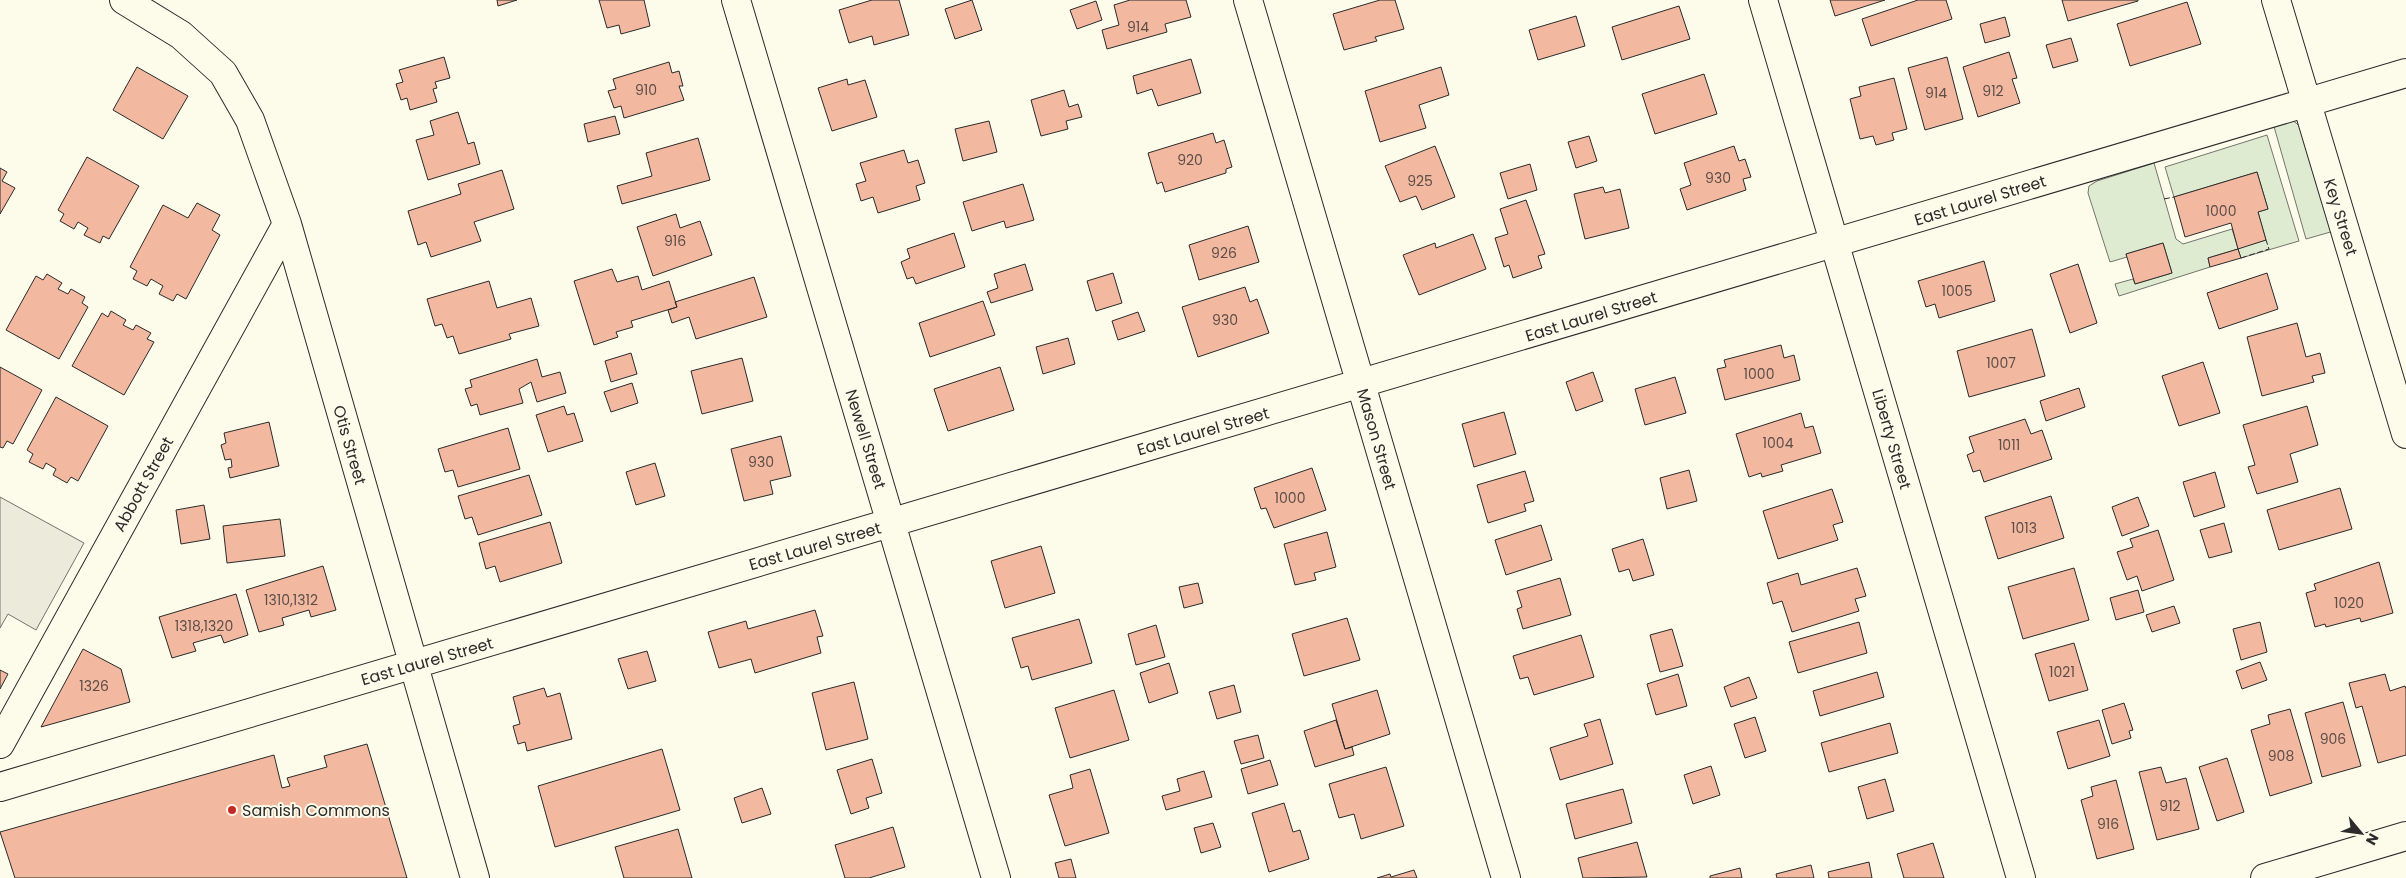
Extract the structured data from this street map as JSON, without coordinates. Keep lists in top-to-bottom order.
{
  "streets": {
    "street": [
      "East Laurel Street",
      "Key Street",
      "Newell Street",
      "Mason Street",
      "Liberty Street",
      "Otis Street",
      "Abbott Street"
    ]
  },
  "crossings": [
    ["East Laurel Street", "Key Street"],
    ["East Laurel Street", "Newell Street"],
    ["East Laurel Street", "Mason Street"],
    ["East Laurel Street", "Liberty Street"],
    ["East Laurel Street", "Otis Street"],
    ["Otis Street", "Abbott Street"]
  ],
  "places": ["Samish Commons"],
  "house_numbers": [
    "914",
    "910",
    "912",
    "914",
    "920",
    "930",
    "925",
    "1000",
    "916",
    "926",
    "1005",
    "930",
    "1007",
    "1000",
    "1004",
    "1011",
    "930",
    "1000",
    "1013",
    "1310,1312",
    "1020",
    "1318,1320",
    "1021",
    "1326",
    "906",
    "908",
    "912",
    "916"
  ],
  "north": "bottom right"
}
